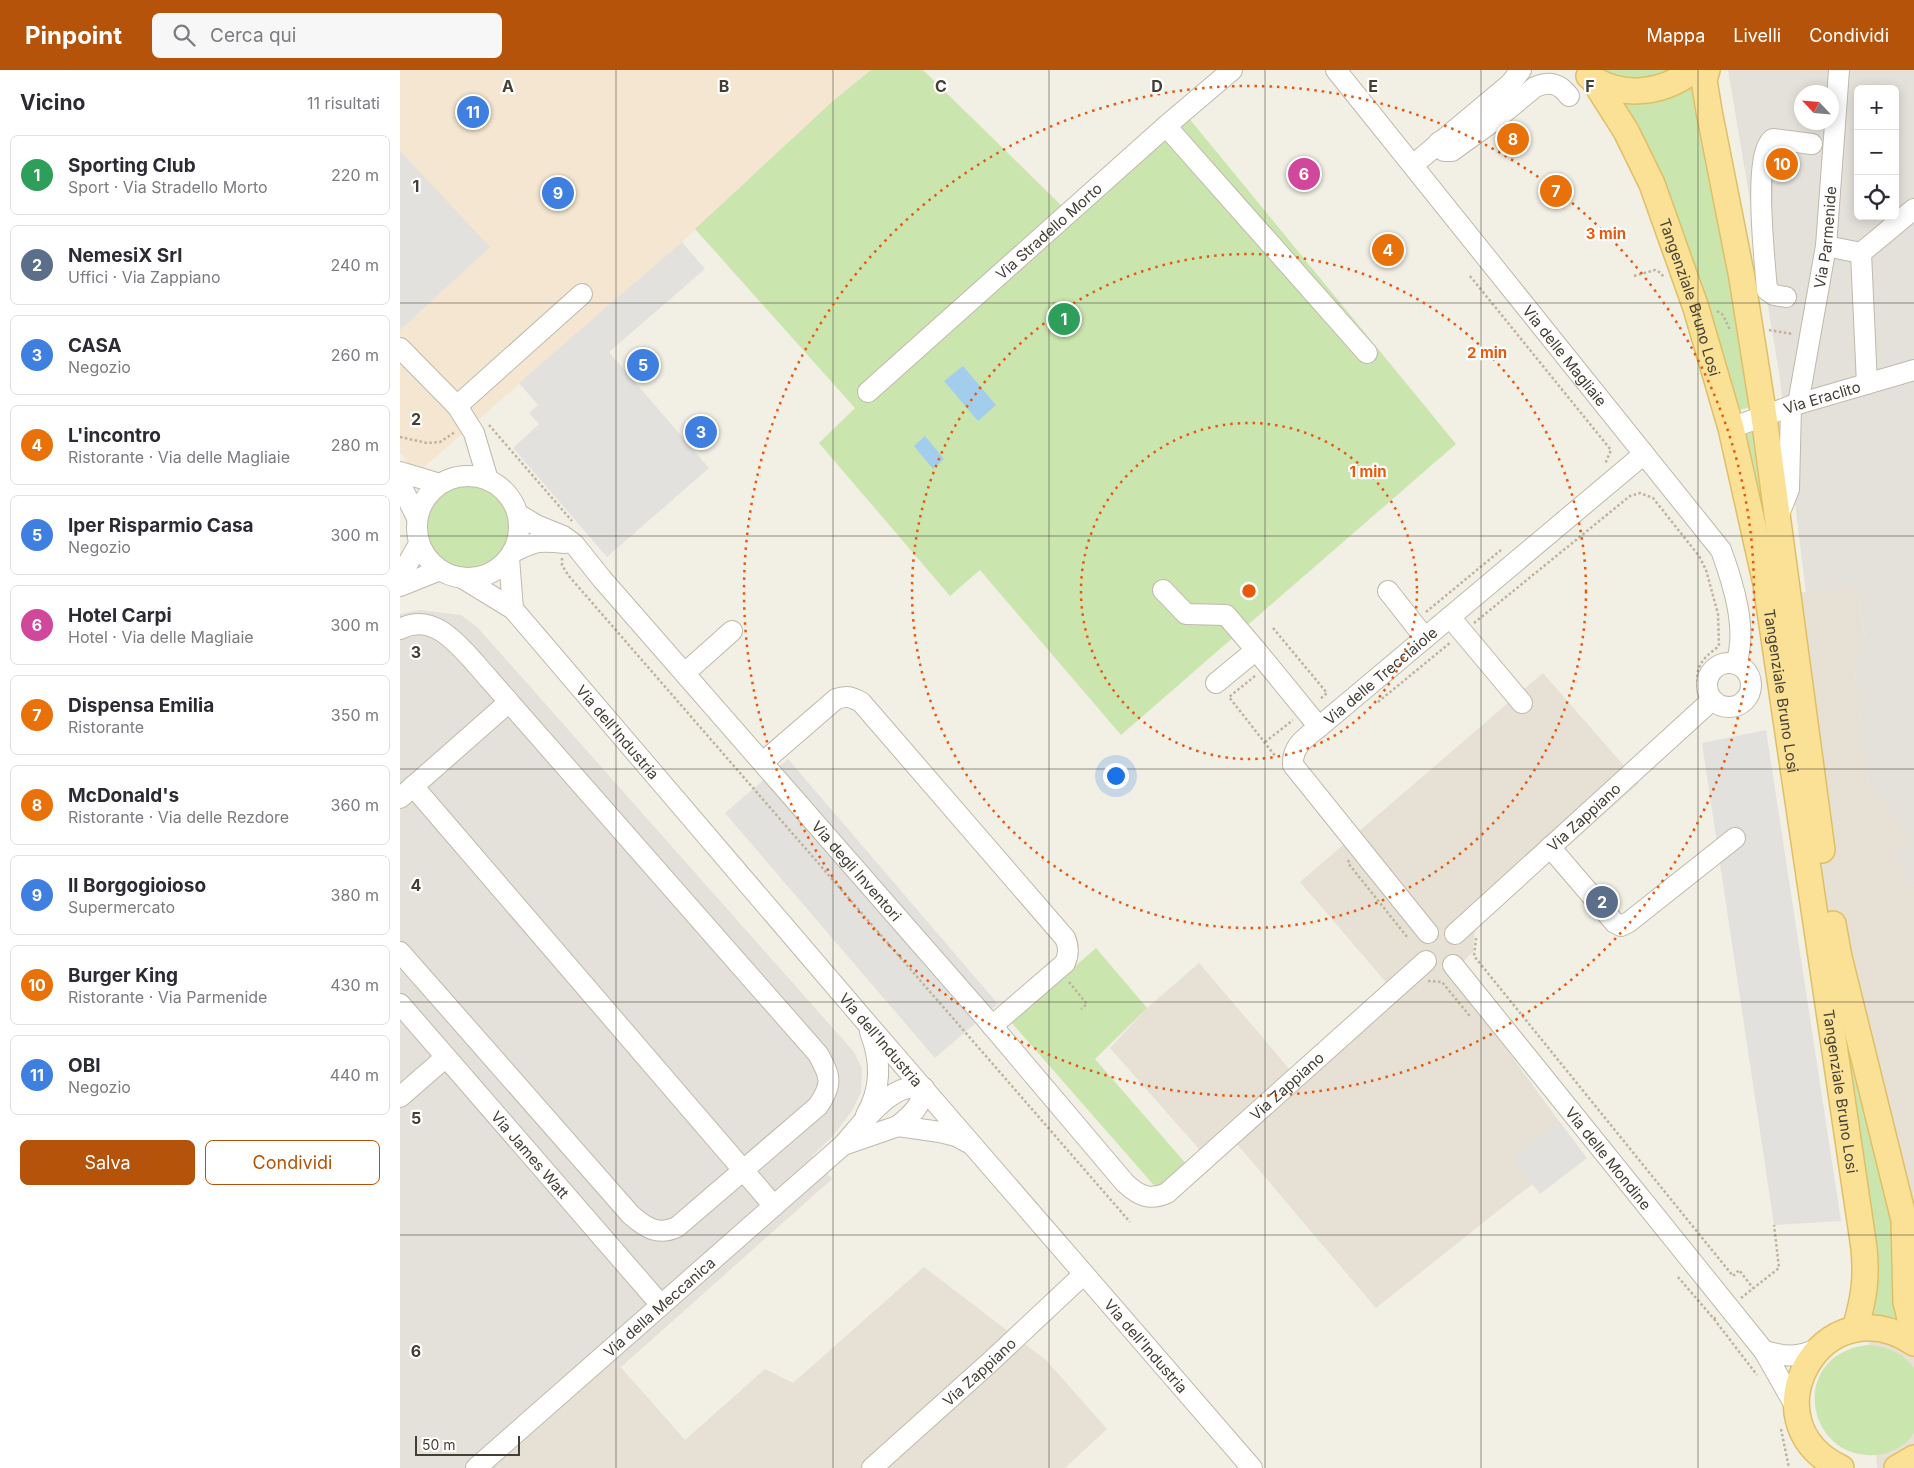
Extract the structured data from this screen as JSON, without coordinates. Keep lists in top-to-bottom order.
{
  "streets": {
    "main road": ["Tangenziale Bruno Losi"],
    "street": [
      "Via Stradello Morto",
      "Via Parmenide",
      "Via delle Magliaie",
      "Via Eraclito",
      "Via delle Trecciaiole",
      "Via dell'Industria",
      "Via Zappiano",
      "Via degli Inventori",
      "Via James Watt",
      "Via delle Mondine",
      "Via della Meccanica"
    ]
  },
  "crossings": [
    ["Via Parmenide", "Tangenziale Bruno Losi"],
    ["Via Parmenide", "Via Eraclito"],
    ["Tangenziale Bruno Losi", "Via Eraclito"],
    ["Via delle Magliaie", "Via delle Trecciaiole"],
    ["Via delle Magliaie", "Via Zappiano"],
    ["Via delle Trecciaiole", "Via Zappiano"],
    ["Via delle Trecciaiole", "Via delle Mondine"],
    ["Via dell'Industria", "Via Zappiano"],
    ["Via dell'Industria", "Via degli Inventori"],
    ["Via dell'Industria", "Via della Meccanica"],
    ["Via Zappiano", "Via degli Inventori"],
    ["Via Zappiano", "Via delle Mondine"],
    ["Via James Watt", "Via della Meccanica"]
  ],
  "scale_bar": "50 m",
  "north": "top left",
  "page": {
    "header": "Pinpoint",
    "search": "Cerca qui",
    "nav": ["Mappa", "Livelli", "Condividi"],
    "heading": ["Vicino", "11 risultati"],
    "map_buttons": ["+", "−"],
    "pins": [
      "11",
      "8",
      "10",
      "6",
      "7",
      "9",
      "4",
      "1",
      "5",
      "3",
      "2"
    ],
    "list": [
      {
        "mark": "1",
        "name": "Sporting Club",
        "note": "Sport · Via Stradello Morto",
        "value": "220 m"
      },
      {
        "mark": "2",
        "name": "NemesiX Srl",
        "note": "Uffici · Via Zappiano",
        "value": "240 m"
      },
      {
        "mark": "3",
        "name": "CASA",
        "note": "Negozio",
        "value": "260 m"
      },
      {
        "mark": "4",
        "name": "L'incontro",
        "note": "Ristorante · Via delle Magliaie",
        "value": "280 m"
      },
      {
        "mark": "5",
        "name": "Iper Risparmio Casa",
        "note": "Negozio",
        "value": "300 m"
      },
      {
        "mark": "6",
        "name": "Hotel Carpi",
        "note": "Hotel · Via delle Magliaie",
        "value": "300 m"
      },
      {
        "mark": "7",
        "name": "Dispensa Emilia",
        "note": "Ristorante",
        "value": "350 m"
      },
      {
        "mark": "8",
        "name": "McDonald's",
        "note": "Ristorante · Via delle Rezdore",
        "value": "360 m"
      },
      {
        "mark": "9",
        "name": "Il Borgogioioso",
        "note": "Supermercato",
        "value": "380 m"
      },
      {
        "mark": "10",
        "name": "Burger King",
        "note": "Ristorante · Via Parmenide",
        "value": "430 m"
      },
      {
        "mark": "11",
        "name": "OBI",
        "note": "Negozio",
        "value": "440 m"
      }
    ],
    "buttons": ["Salva", "Condividi"],
    "scale": "50 m"
  },
  "grid": {
    "columns": [
      "A",
      "B",
      "C",
      "D",
      "E",
      "F"
    ],
    "rows": [
      "1",
      "2",
      "3",
      "4",
      "5",
      "6"
    ]
  },
  "rings": ["3 min", "2 min", "1 min"]
}
